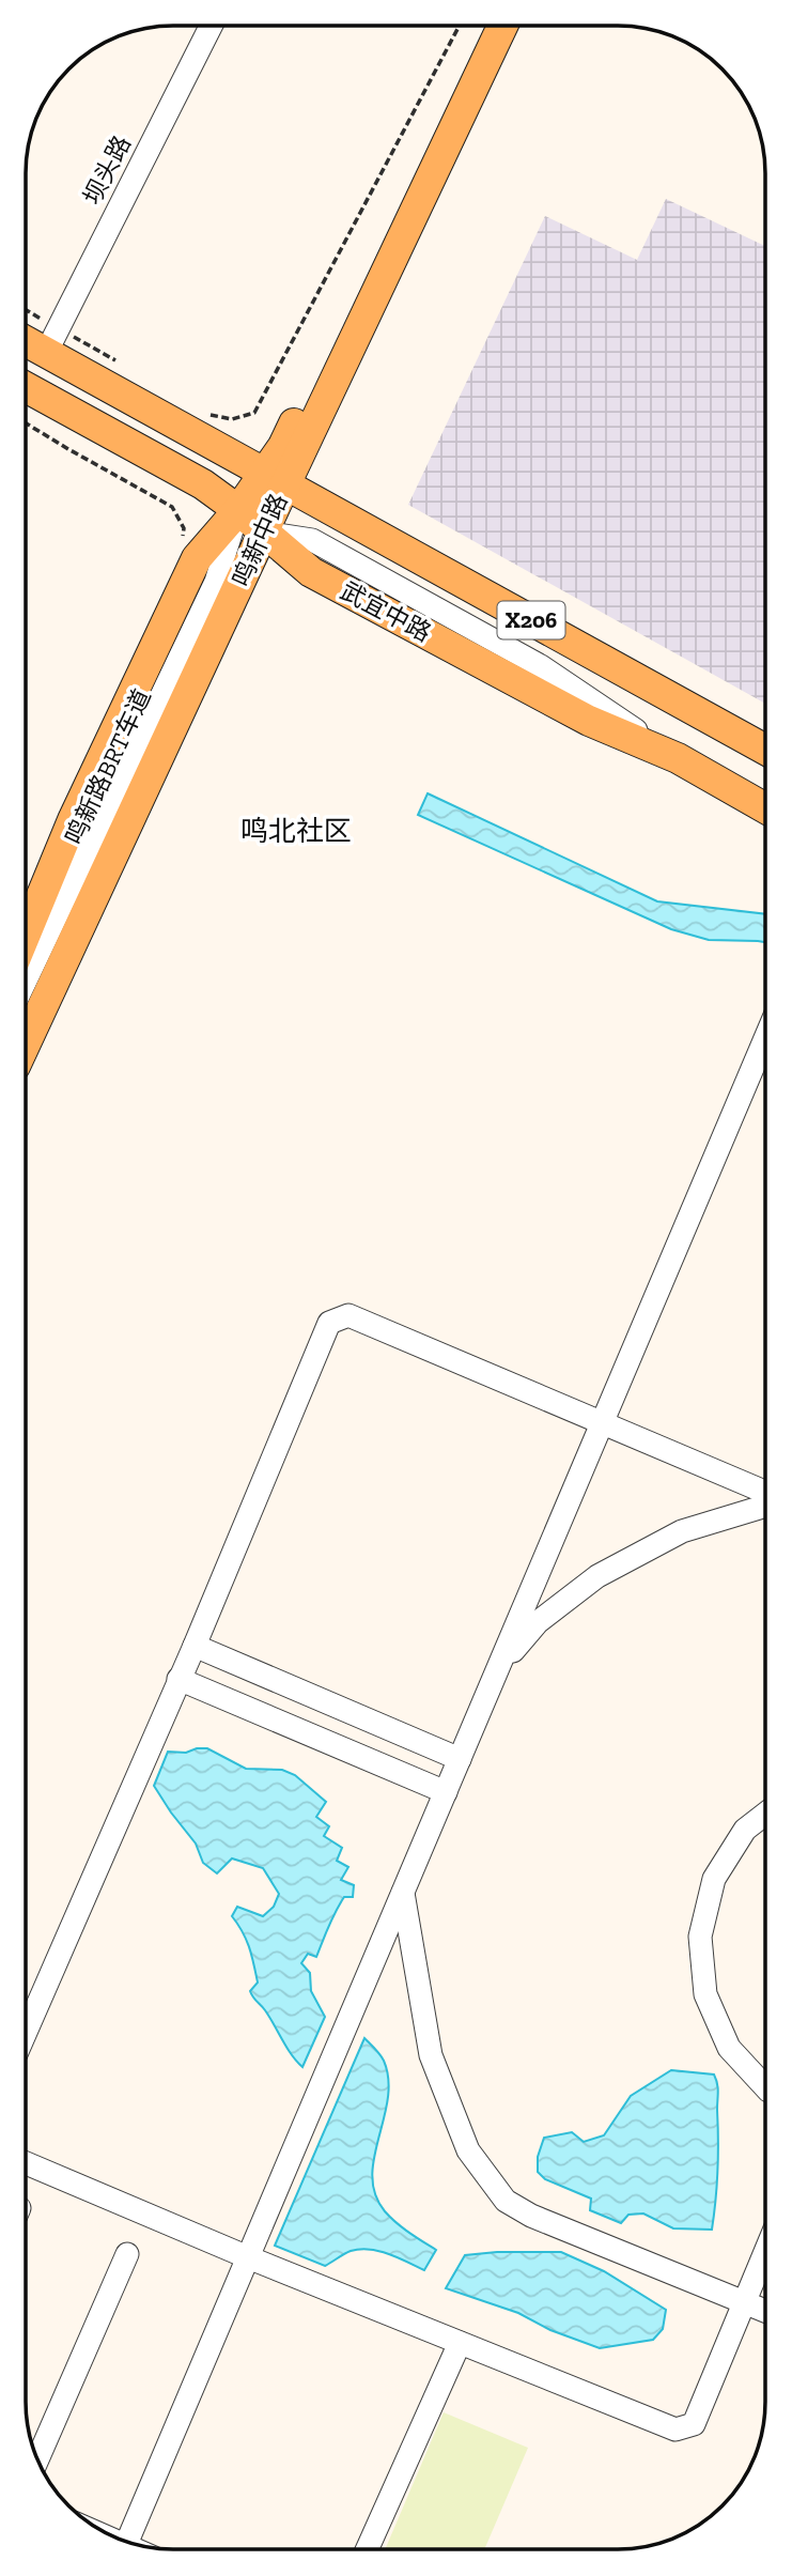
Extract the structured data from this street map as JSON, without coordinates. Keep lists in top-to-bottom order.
{
  "streets": {
    "main road": ["鸣新中路", "武宜中路", "X206"],
    "street": ["坝头路", "鸣新路BRT车道"]
  },
  "crossings": [
    ["坝头路", "X206"],
    ["鸣新中路", "武宜中路"],
    ["鸣新中路", "X206"],
    ["鸣新中路", "鸣新路BRT车道"],
    ["武宜中路", "鸣新路BRT车道"]
  ],
  "districts": ["鸣北社区"]
}
